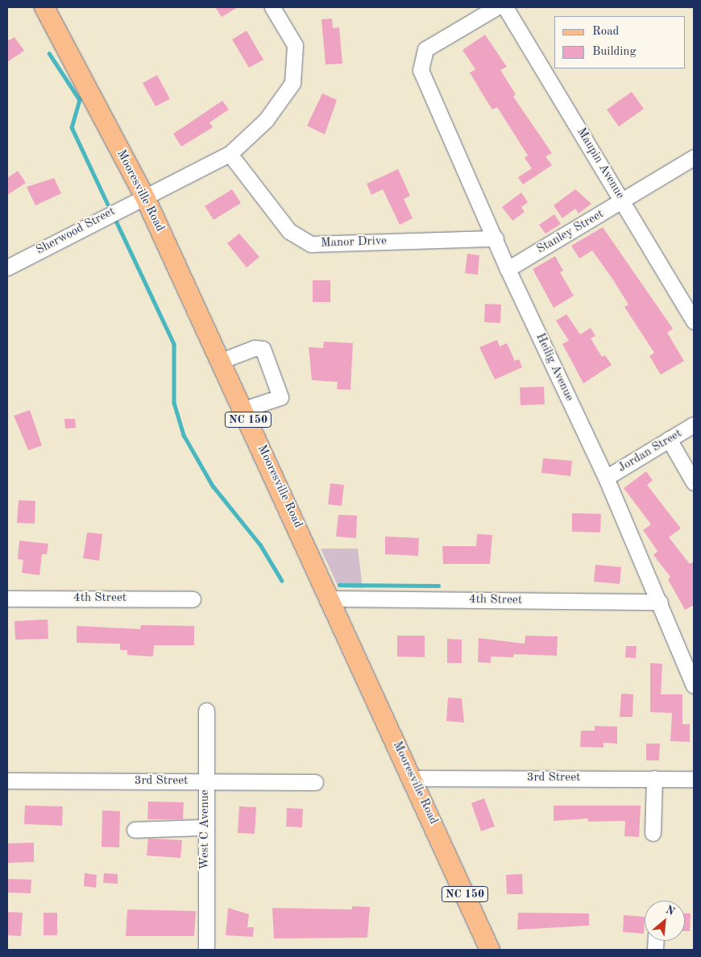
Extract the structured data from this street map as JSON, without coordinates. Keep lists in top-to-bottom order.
{
  "streets": {
    "main road": ["Mooresville Road", "NC 150"],
    "street": [
      "Maupin Avenue",
      "Sherwood Street",
      "Stanley Street",
      "Manor Drive",
      "Heilig Avenue",
      "Jordan Street",
      "4th Street",
      "3rd Street",
      "West C Avenue"
    ]
  },
  "crossings": [
    ["Maupin Avenue", "Stanley Street"],
    ["Mooresville Road", "Sherwood Street"],
    ["Mooresville Road", "4th Street"],
    ["Mooresville Road", "3rd Street"],
    ["Sherwood Street", "Manor Drive"],
    ["Stanley Street", "Heilig Avenue"],
    ["Manor Drive", "Heilig Avenue"],
    ["Heilig Avenue", "Jordan Street"],
    ["Heilig Avenue", "4th Street"],
    ["3rd Street", "West C Avenue"]
  ],
  "legend": ["Road", "Building"],
  "north": "top right"
}
